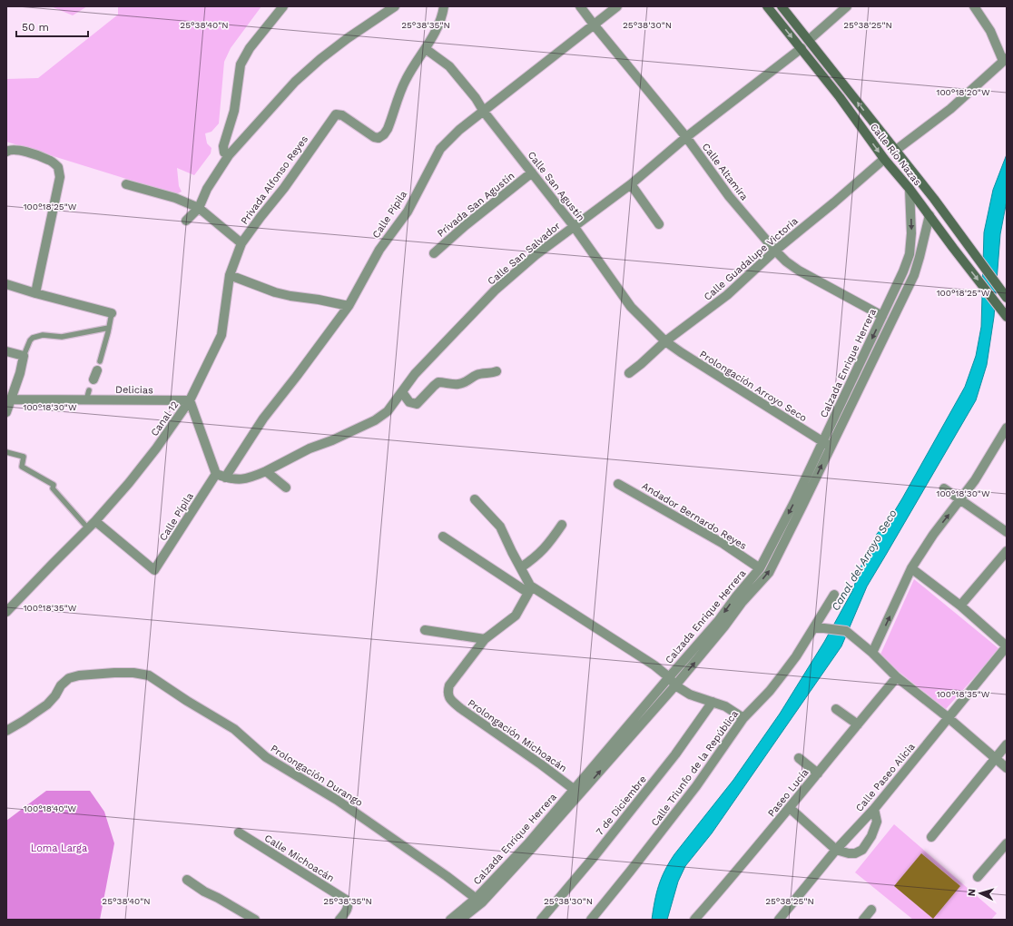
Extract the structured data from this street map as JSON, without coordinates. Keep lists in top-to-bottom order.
{
  "streets": {
    "street": [
      "Calle Río Nazas",
      "Calle Altamira",
      "Privada Alfonso Reyes",
      "Calle San Agustín",
      "Privada San Agustín",
      "Calle Pípila",
      "Calle San Salvador",
      "Calle Guadalupe Victoria",
      "Calzada Enrique Herrera",
      "Prolongación Arroyo Seco",
      "Delicias",
      "Canal 12",
      "Andador Bernardo Reyes",
      "Prolongación Michoacán",
      "Calle Triunfo de la República",
      "Prolongación Durango",
      "Calle Paseo Alicia",
      "Paseo Lucía",
      "7 de Diciembre",
      "Calle Michoacán"
    ]
  },
  "crossings": [
    ["Calle Río Nazas", "Calle San Salvador"],
    ["Calle Río Nazas", "Calle Guadalupe Victoria"],
    ["Calle Río Nazas", "Calzada Enrique Herrera"],
    ["Calle Altamira", "Calle Pípila"],
    ["Calle Altamira", "Calle San Salvador"],
    ["Calle Altamira", "Calle Guadalupe Victoria"],
    ["Calle Altamira", "Calzada Enrique Herrera"],
    ["Privada Alfonso Reyes", "Calle San Agustín"],
    ["Privada Alfonso Reyes", "Canal 12"],
    ["Calle San Agustín", "Privada San Agustín"],
    ["Calle San Agustín", "Calle Pípila"],
    ["Calle San Agustín", "Calle San Salvador"],
    ["Calle San Agustín", "Calle Guadalupe Victoria"],
    ["Calle San Agustín", "Prolongación Arroyo Seco"],
    ["Calle Pípila", "Calle San Salvador"],
    ["Calle Pípila", "Canal 12"],
    ["Calle Guadalupe Victoria", "Prolongación Arroyo Seco"],
    ["Calzada Enrique Herrera", "Prolongación Arroyo Seco"],
    ["Calzada Enrique Herrera", "Andador Bernardo Reyes"],
    ["Calzada Enrique Herrera", "Prolongación Michoacán"],
    ["Calzada Enrique Herrera", "Prolongación Durango"],
    ["Delicias", "Canal 12"]
  ],
  "water": ["Canal del Arroyo Seco"],
  "parks": ["Loma Larga"],
  "scale_bar": "50 m",
  "north": "left",
  "coordinates": [
    "25°38'40\"N",
    "25°38'35\"N",
    "25°38'30\"N",
    "25°38'25\"N",
    "100°18'20\"W",
    "100°18'25\"W",
    "100°18'30\"W",
    "100°18'35\"W",
    "100°18'40\"W"
  ]
}
